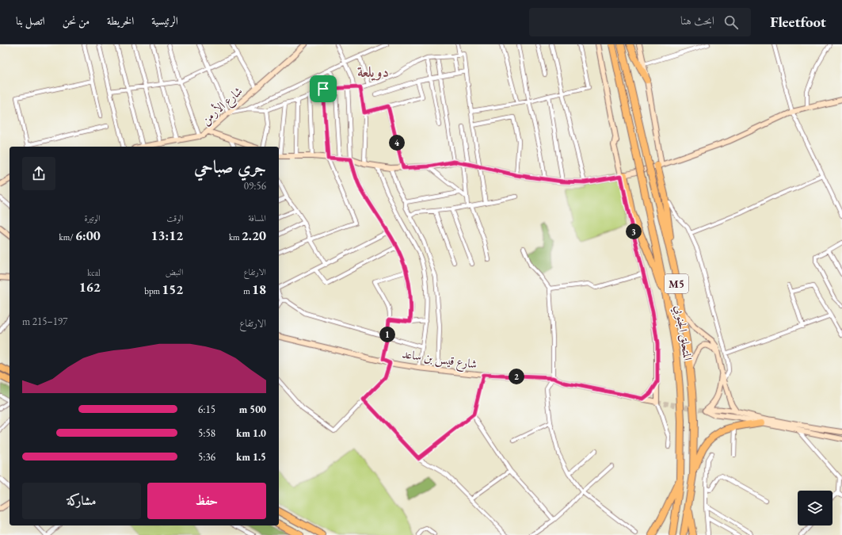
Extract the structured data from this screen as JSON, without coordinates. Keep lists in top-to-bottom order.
{
  "streets": {
    "highway": ["M5", "المتحلق الجنوبي"],
    "main road": ["شارع الأرمن", "شارع قيس بن ساعد"]
  },
  "districts": ["دويلعة"],
  "page": {
    "header": "Fleetfoot",
    "search": "ابحث هنا",
    "nav": [
      "الرئيسية",
      "الخريطة",
      "من نحن",
      "اتصل بنا"
    ],
    "pins": [
      "4",
      "3",
      "1",
      "2"
    ],
    "heading": ["جري صباحي", "09:56"],
    "stats": [
      ["المسافة", "2.20 km"],
      ["الوقت", "13:12"],
      ["الوتيرة", "6:00 /km"],
      ["الارتفاع", "18 m"],
      ["النبض", "152 bpm"],
      ["kcal", "162"]
    ],
    "chart": ["الارتفاع", "197–215 m"],
    "list": [
      {
        "name": "500 m",
        "note": "6:15"
      },
      {
        "name": "1.0 km",
        "note": "5:58"
      },
      {
        "name": "1.5 km",
        "note": "5:36"
      }
    ],
    "buttons": ["حفظ", "مشاركة"]
  }
}
